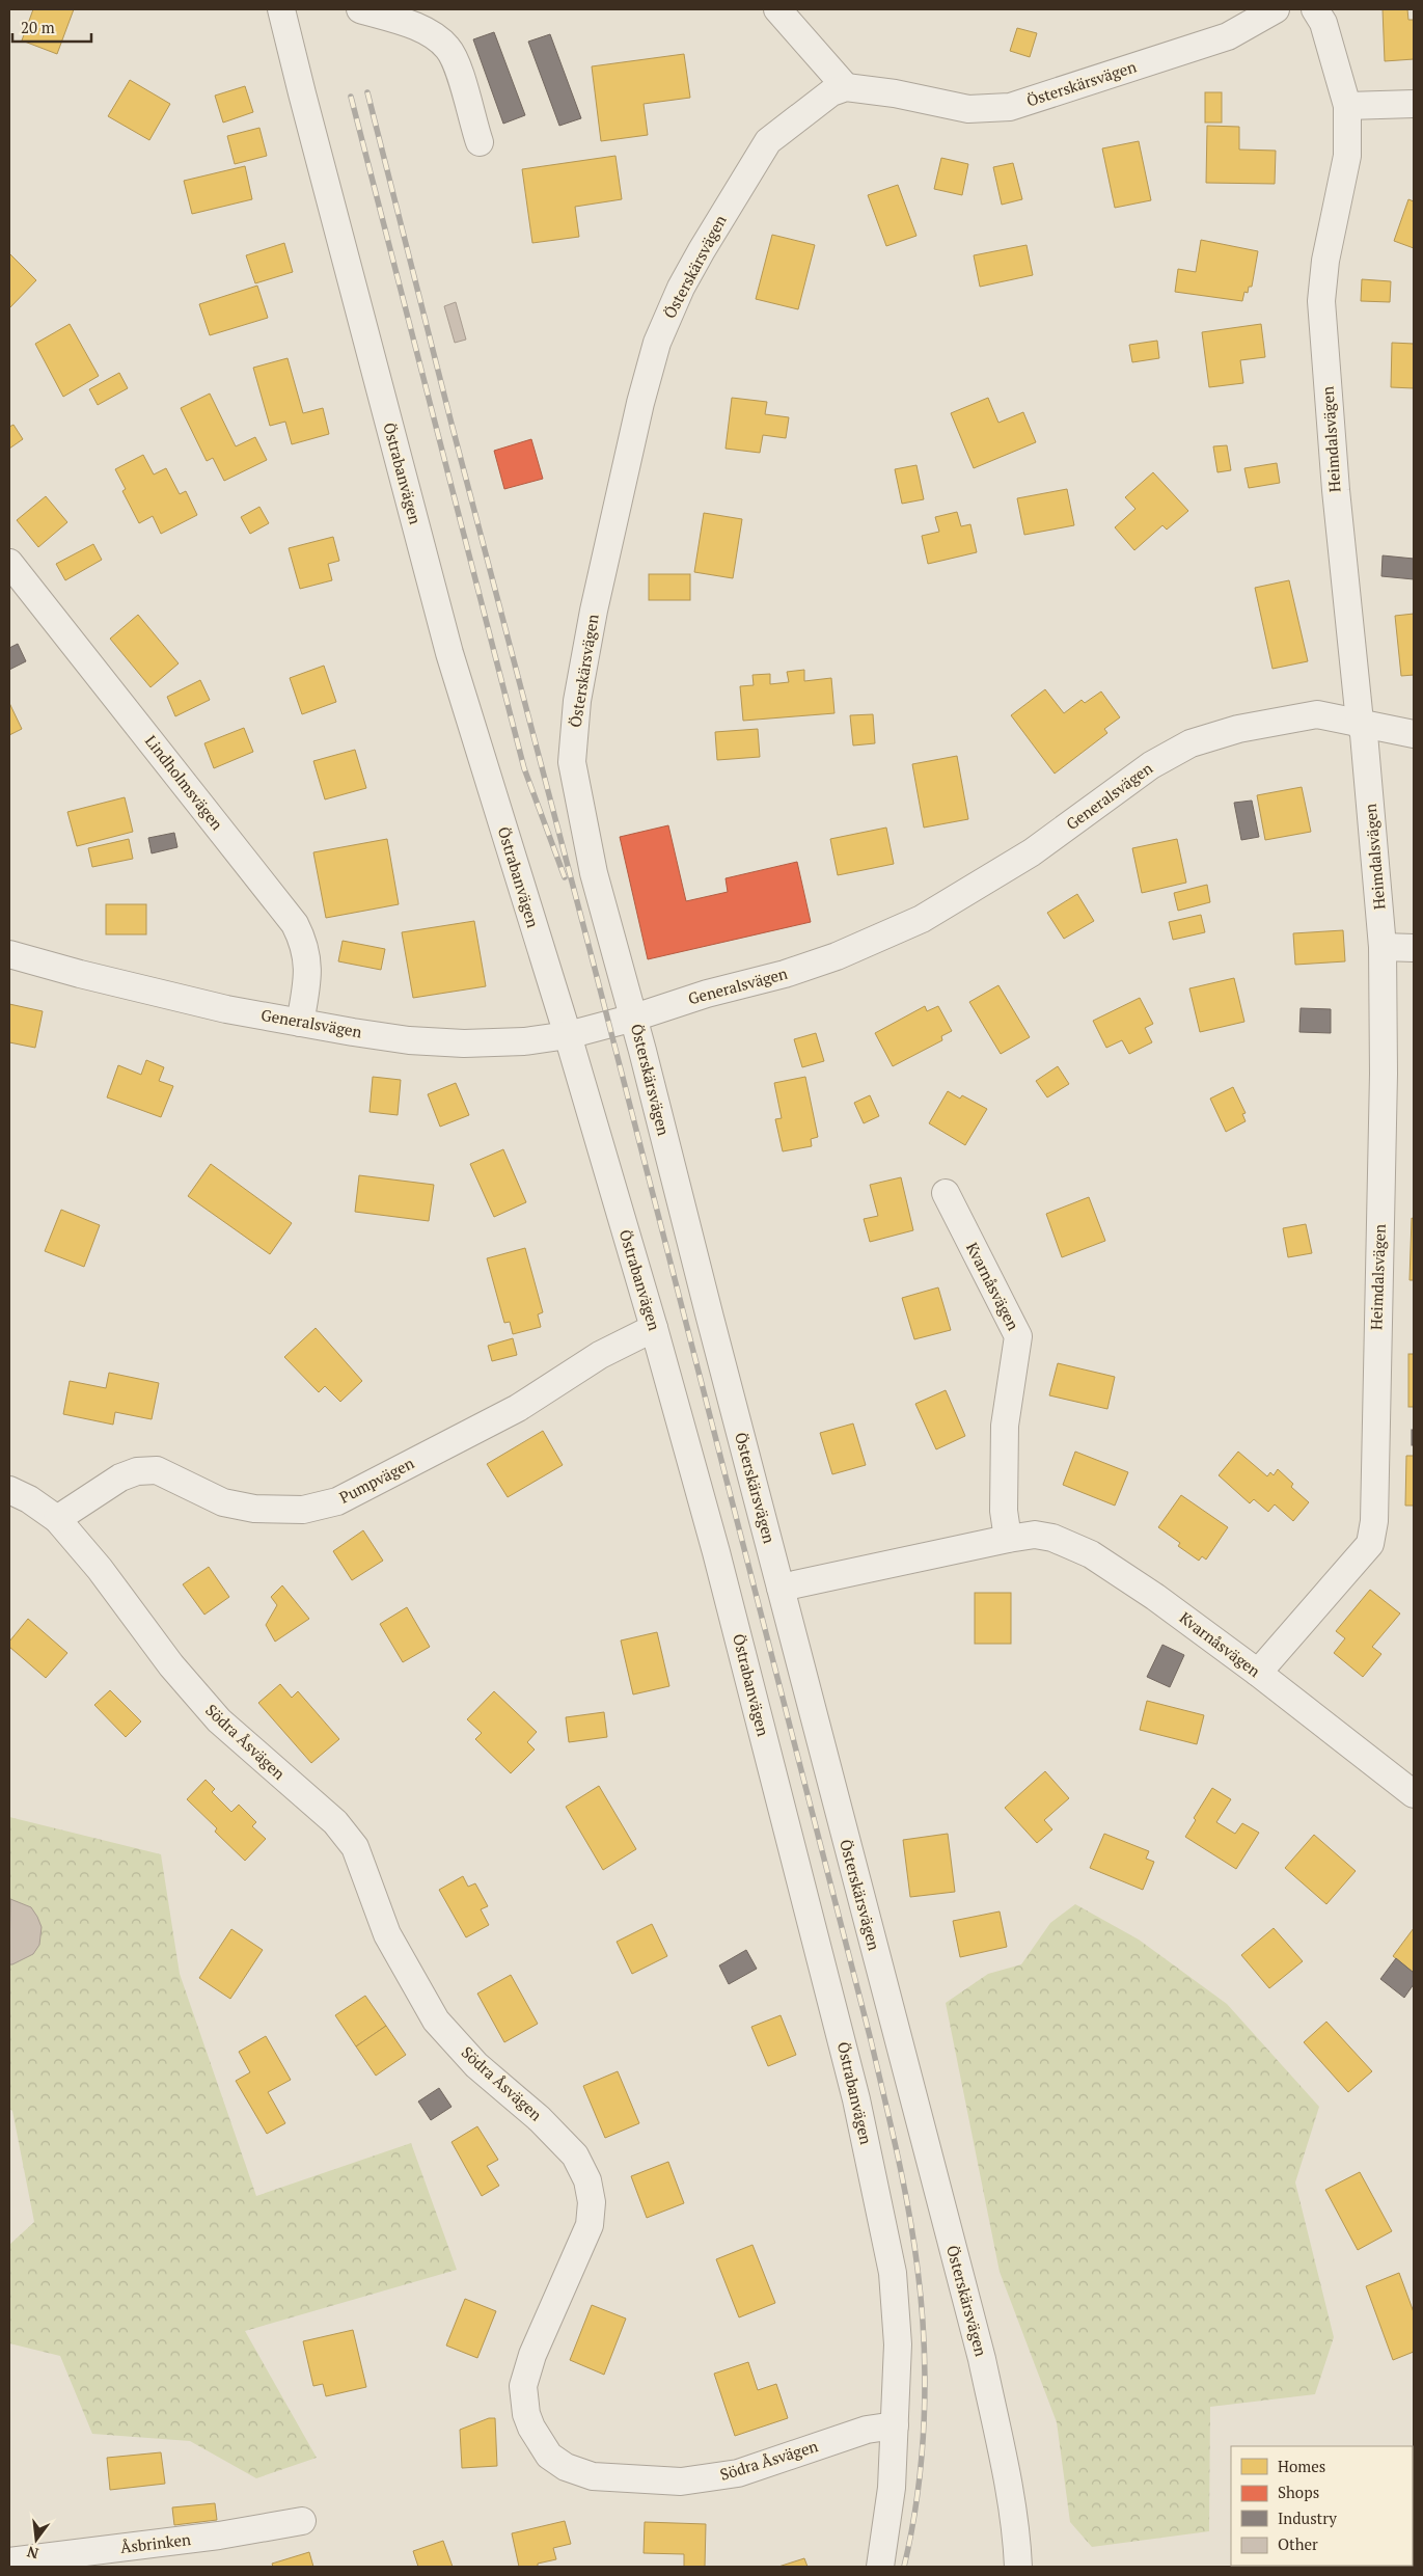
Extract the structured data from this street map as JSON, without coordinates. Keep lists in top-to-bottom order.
{
  "streets": {
    "street": [
      "Österskärsvägen",
      "Heimdalsvägen",
      "Östrabanvägen",
      "Lindholmsvägen",
      "Generalsvägen",
      "Kvarnåsvägen",
      "Pumpvägen",
      "Södra Åsvägen",
      "Åsbrinken"
    ]
  },
  "crossings": [
    ["Österskärsvägen", "Generalsvägen"],
    ["Österskärsvägen", "Kvarnåsvägen"],
    ["Heimdalsvägen", "Generalsvägen"],
    ["Heimdalsvägen", "Kvarnåsvägen"],
    ["Östrabanvägen", "Generalsvägen"],
    ["Östrabanvägen", "Pumpvägen"],
    ["Östrabanvägen", "Södra Åsvägen"],
    ["Lindholmsvägen", "Generalsvägen"],
    ["Pumpvägen", "Södra Åsvägen"]
  ],
  "legend": [
    "Homes",
    "Shops",
    "Industry",
    "Other"
  ],
  "scale_bar": "20 m",
  "north": "bottom"
}
